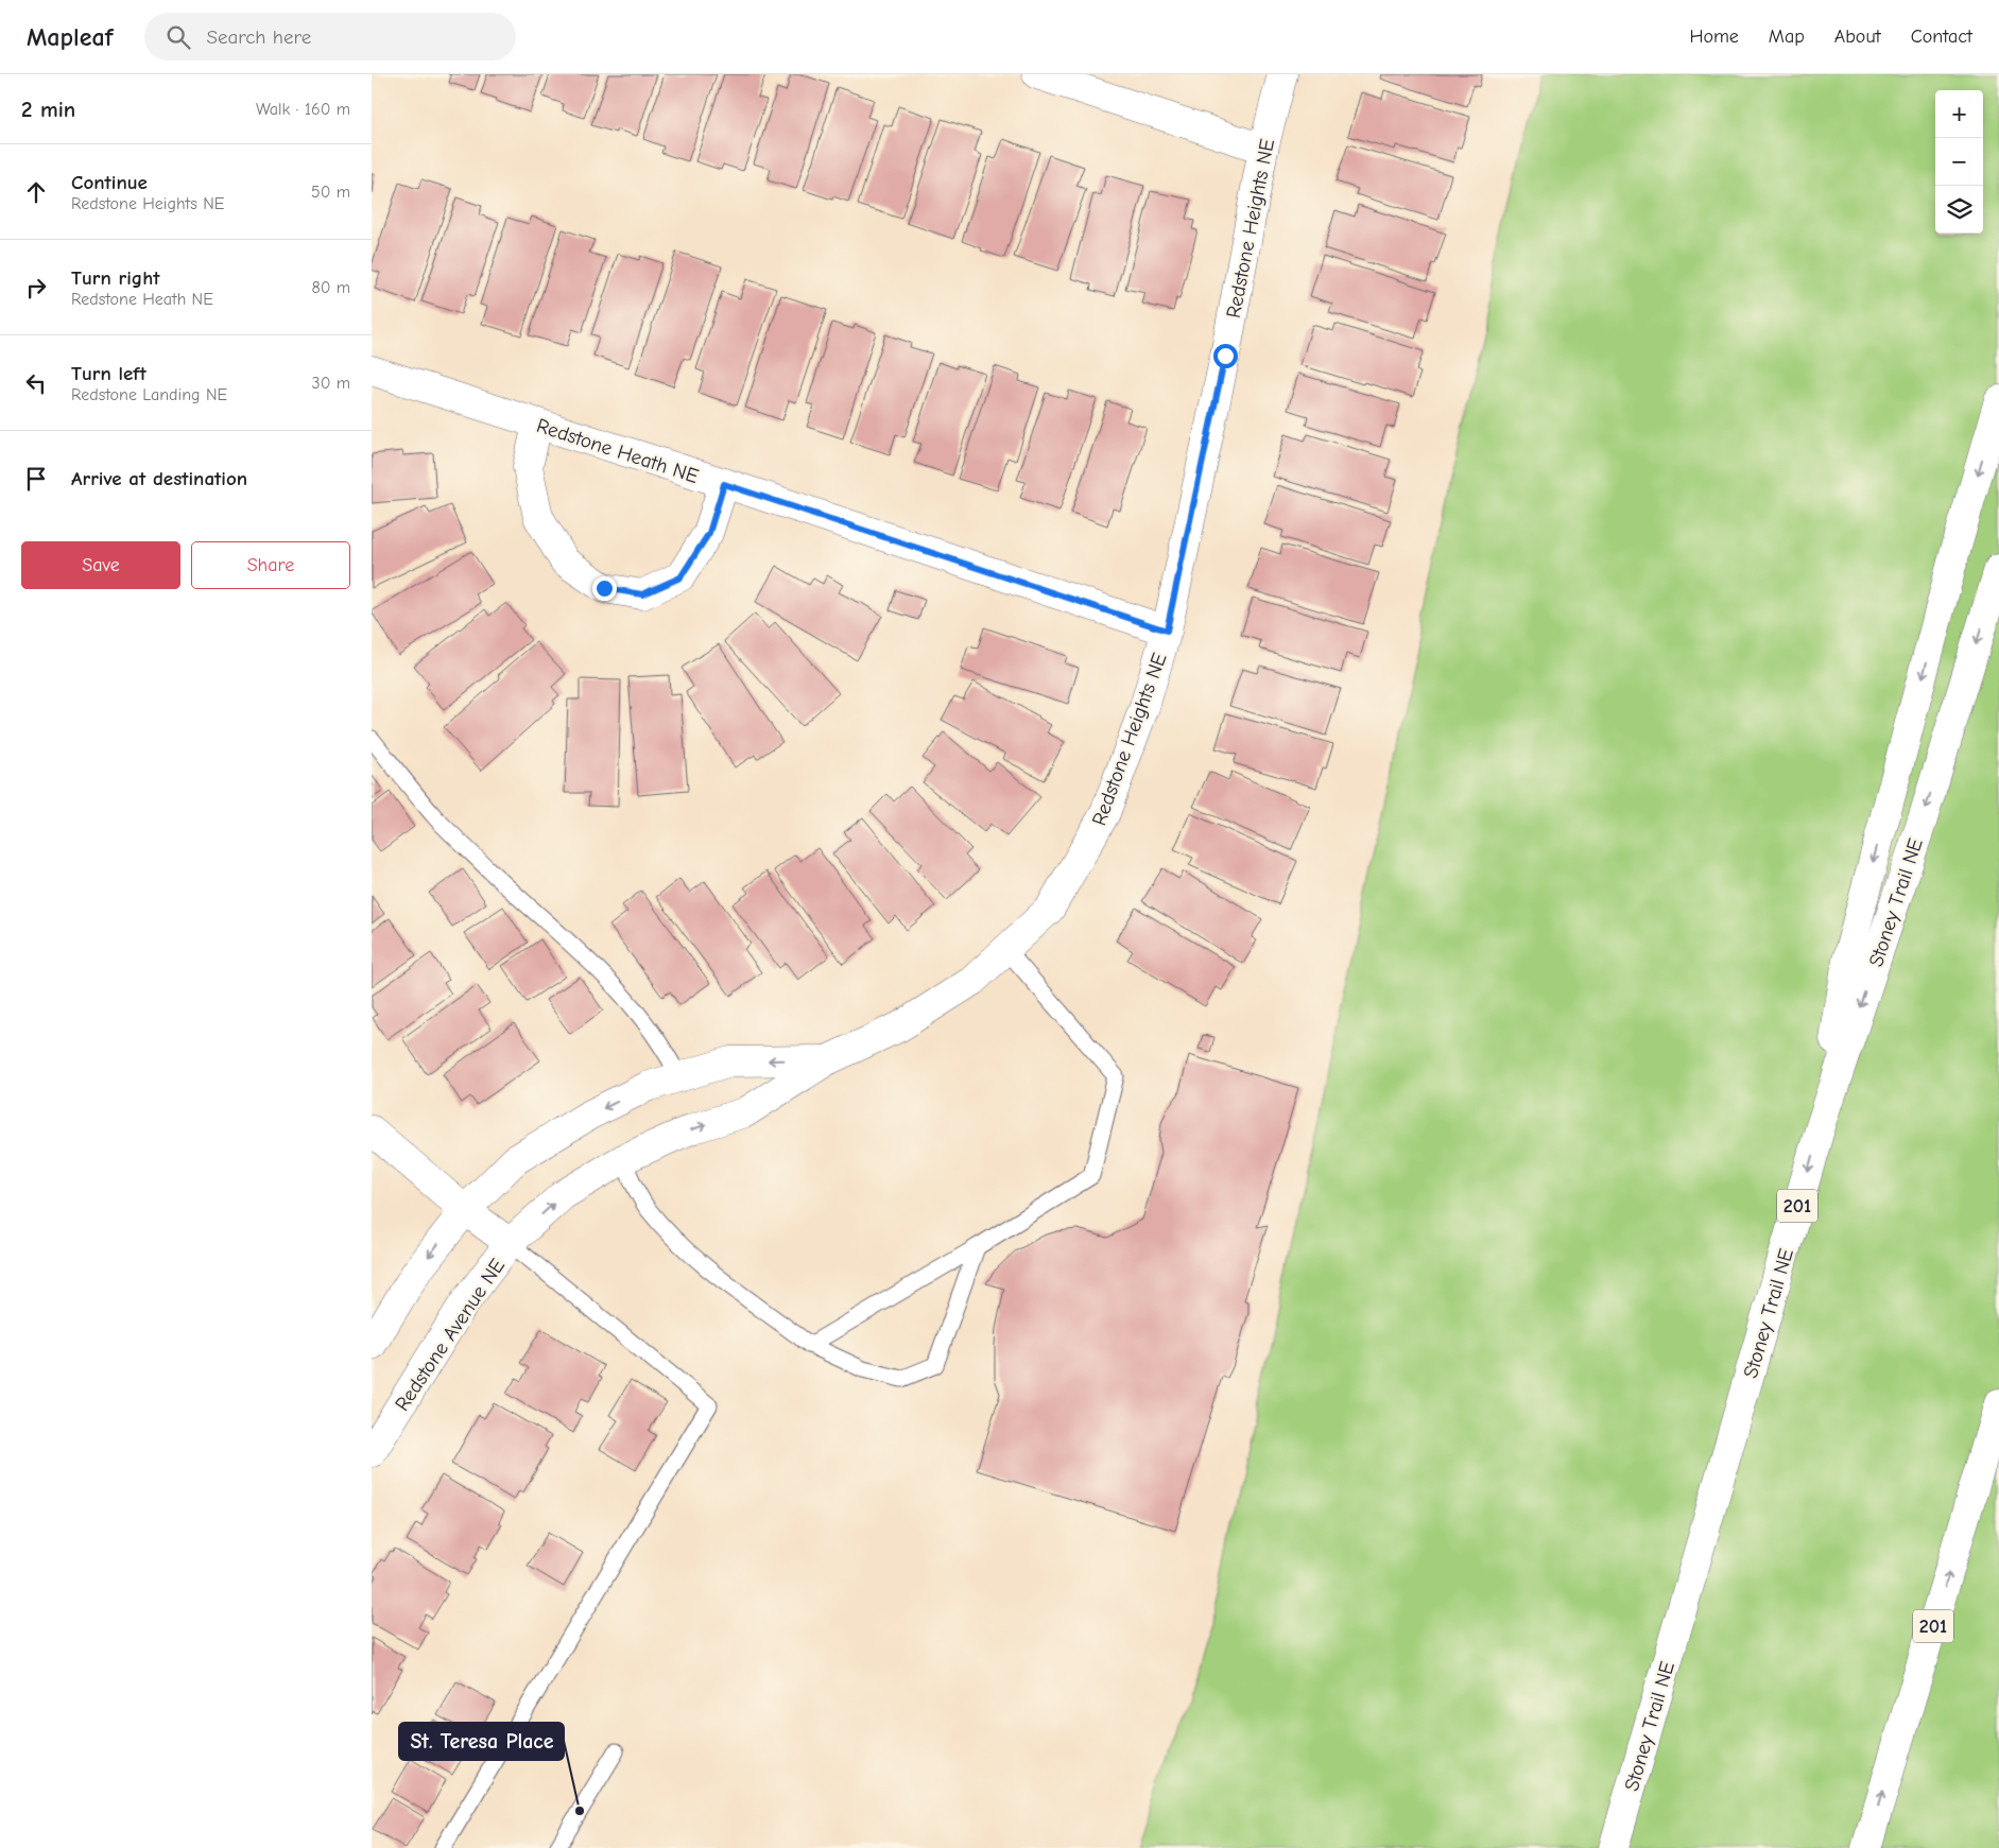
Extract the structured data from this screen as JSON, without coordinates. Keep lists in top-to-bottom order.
{
  "streets": {
    "main road": [
      "Redstone Heights NE",
      "Redstone Heath NE",
      "Stoney Trail NE",
      "201",
      "Redstone Avenue NE"
    ]
  },
  "crossings": [
    ["Redstone Heights NE", "Redstone Heath NE"],
    ["Redstone Heights NE", "Redstone Avenue NE"]
  ],
  "places": ["St. Teresa Place"],
  "page": {
    "header": "Mapleaf",
    "search": "Search here",
    "nav": [
      "Home",
      "Map",
      "About",
      "Contact"
    ],
    "heading": ["2 min", "Walk · 160 m"],
    "map_buttons": ["+", "−"],
    "list": [
      ["Continue", "Redstone Heights NE", "50 m"],
      ["Turn right", "Redstone Heath NE", "80 m"],
      ["Turn left", "Redstone Landing NE", "30 m"],
      "Arrive at destination"
    ],
    "buttons": ["Save", "Share"]
  }
}
